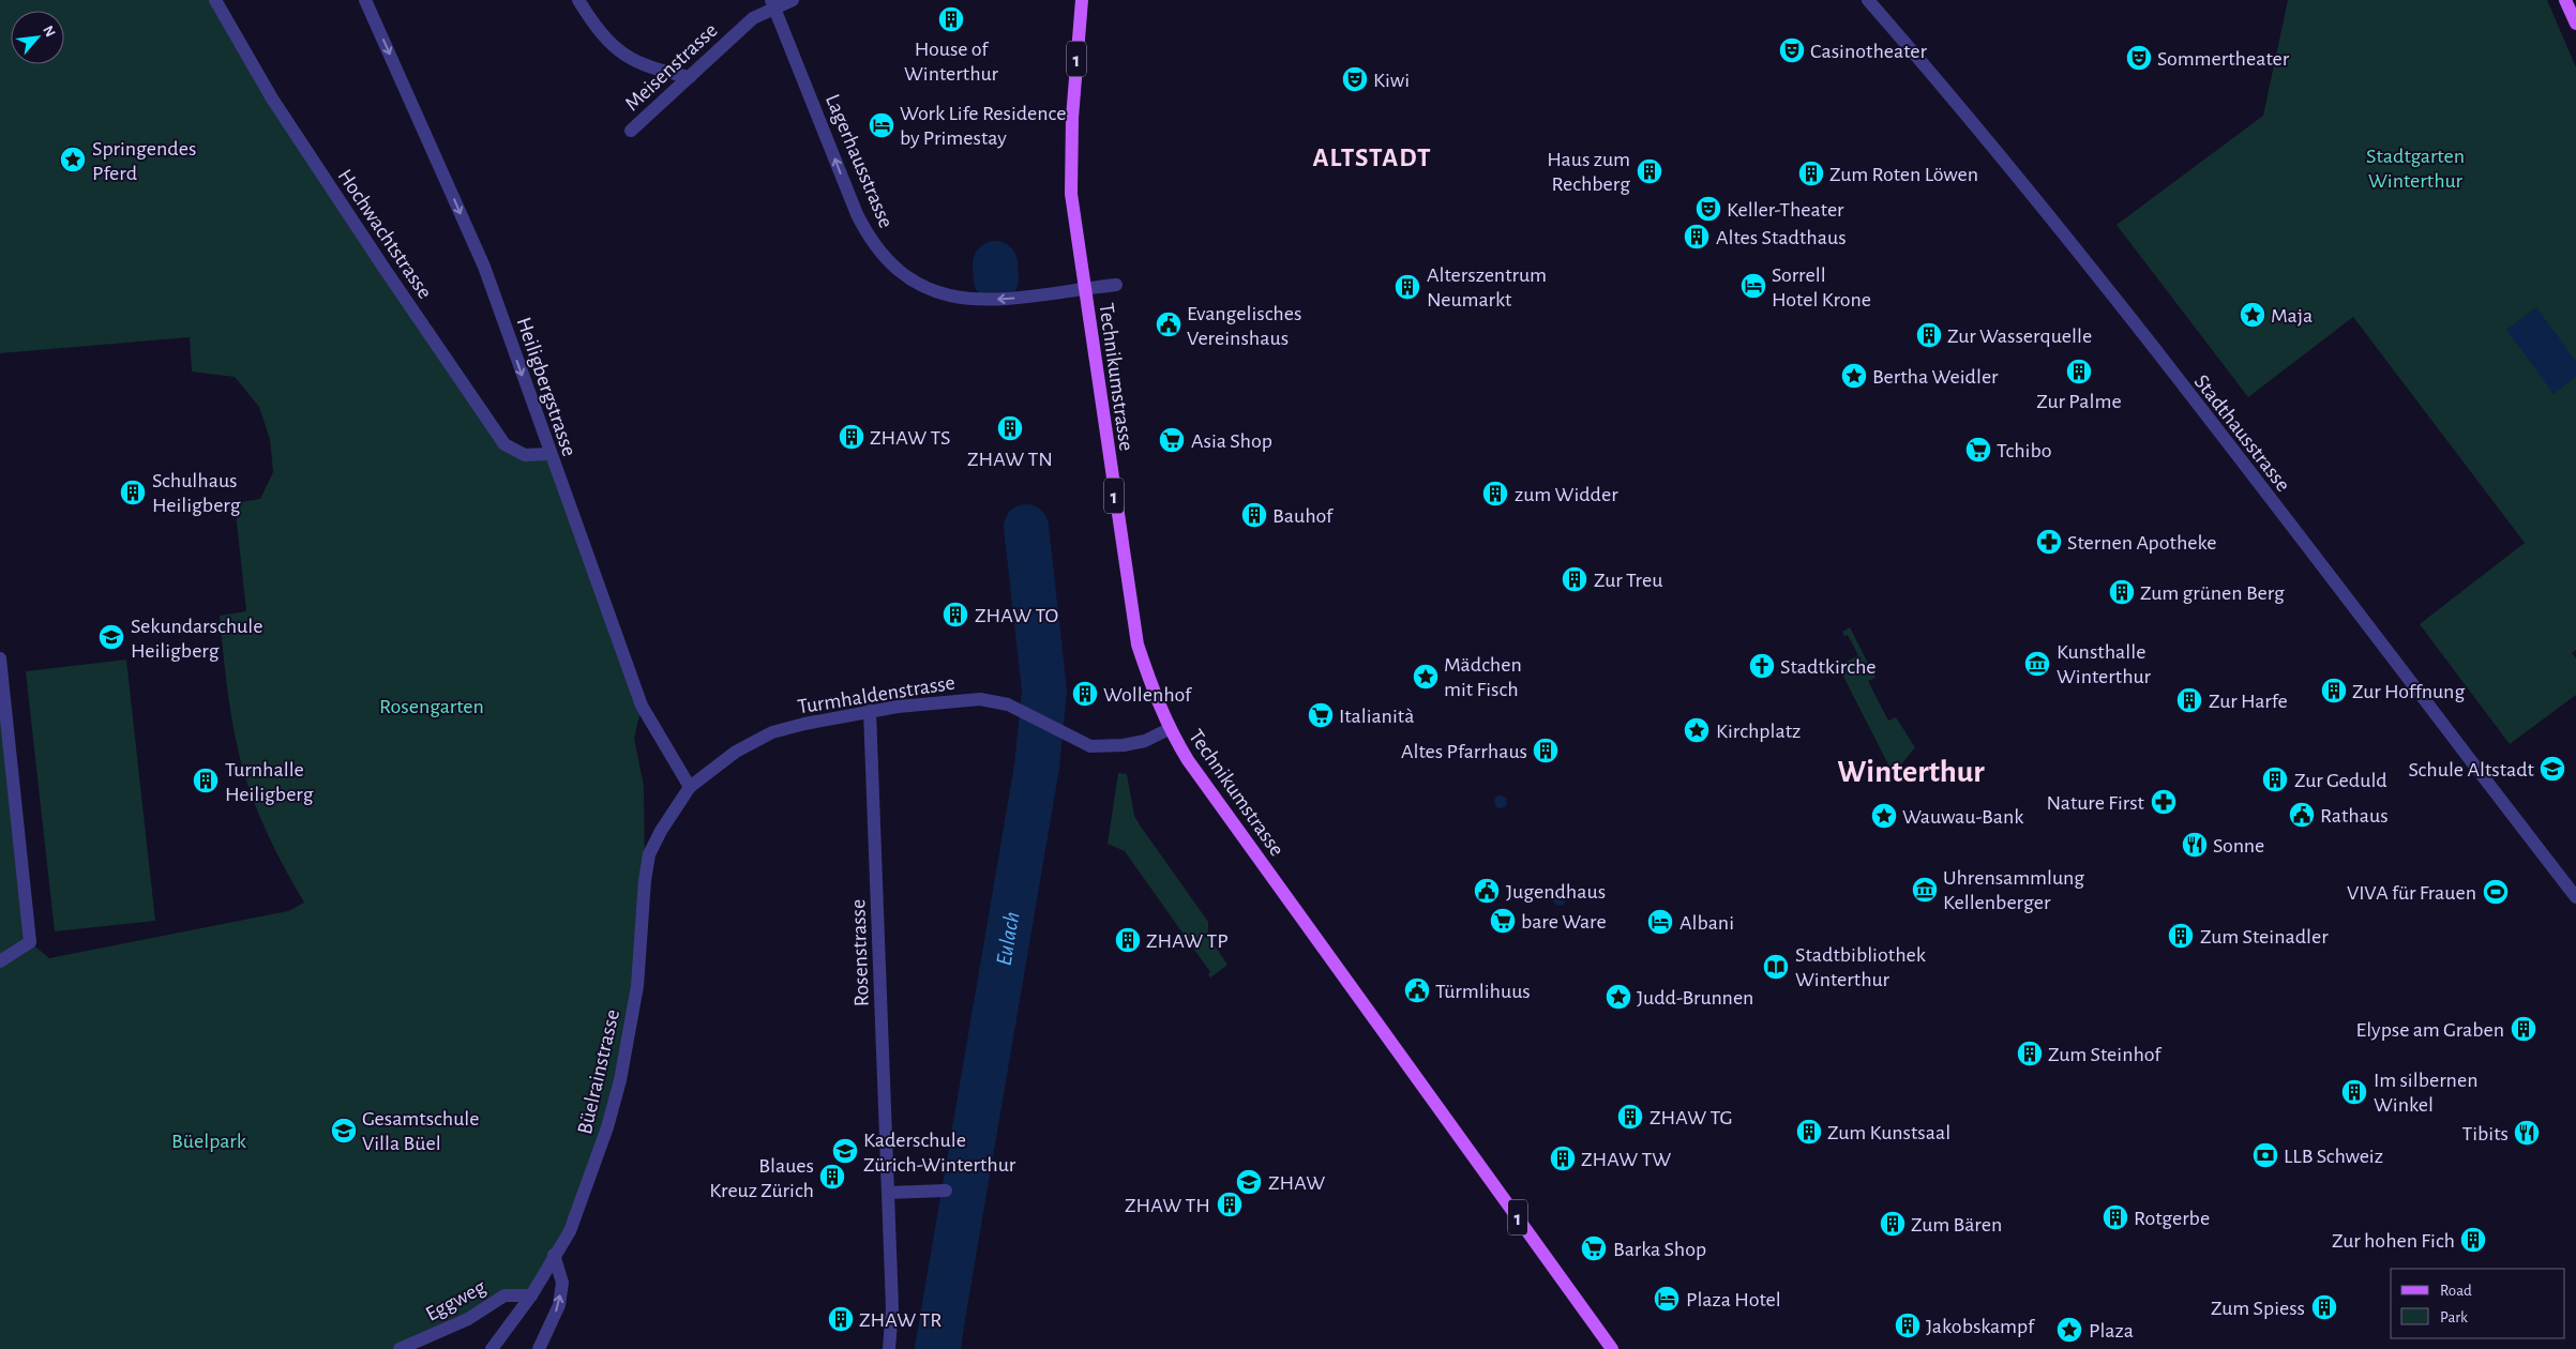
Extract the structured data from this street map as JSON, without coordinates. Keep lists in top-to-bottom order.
{
  "streets": {
    "main road": ["1", "Technikumstrasse"],
    "street": [
      "Meisenstrasse",
      "Lagerhausstrasse",
      "Hochwachtstrasse",
      "Heiligbergstrasse",
      "Stadthausstrasse",
      "Turmhaldenstrasse",
      "Rosenstrasse",
      "Büelrainstrasse",
      "Eggweg"
    ]
  },
  "crossings": [
    ["Meisenstrasse", "Lagerhausstrasse"],
    ["Lagerhausstrasse", "Technikumstrasse"],
    ["Hochwachtstrasse", "Heiligbergstrasse"],
    ["Technikumstrasse", "Turmhaldenstrasse"],
    ["Heiligbergstrasse", "Turmhaldenstrasse"],
    ["Heiligbergstrasse", "Büelrainstrasse"],
    ["Turmhaldenstrasse", "Rosenstrasse"],
    ["Turmhaldenstrasse", "Büelrainstrasse"],
    ["Büelrainstrasse", "Eggweg"]
  ],
  "one_way": ["Lagerhausstrasse", "Heiligbergstrasse"],
  "districts": ["ALTSTADT", "Winterthur"],
  "water": ["Eulach"],
  "parks": ["Stadtgarten Winterthur", "Rosengarten", "Büelpark"],
  "places": {
    "building": [
      "House of Winterthur",
      "Haus zum Rechberg",
      "Zum Roten Löwen",
      "Altes Stadthaus",
      "Alterszentrum Neumarkt",
      "Zur Wasserquelle",
      "Zur Palme",
      "ZHAW TN",
      "ZHAW TS",
      "Schulhaus Heiligberg",
      "zum Widder",
      "Bauhof",
      "Zur Treu",
      "Zum grünen Berg",
      "ZHAW TO",
      "Zur Hoffnung",
      "Wollenhof",
      "Zur Harfe",
      "Altes Pfarrhaus",
      "Zur Geduld",
      "Turnhalle Heiligberg",
      "Zum Steinadler",
      "ZHAW TP",
      "Elypse am Graben",
      "Zum Steinhof",
      "Im silbernen Winkel",
      "ZHAW TG",
      "Zum Kunstsaal",
      "ZHAW TW",
      "Blaues Kreuz Zürich",
      "ZHAW TH",
      "Rotgerbe",
      "Zum Bären",
      "Zur hohen Fich",
      "Zum Spiess",
      "ZHAW TR",
      "Jakobskampf"
    ],
    "theatre": [
      "Casinotheater",
      "Sommertheater",
      "Kiwi",
      "Keller-Theater"
    ],
    "hotel": [
      "Work Life Residence by Primestay",
      "Sorrell Hotel Krone",
      "Albani",
      "Plaza Hotel"
    ],
    "place": [
      "Springendes Pferd",
      "Maja",
      "Bertha Weidler",
      "Mädchen mit Fisch",
      "Kirchplatz",
      "Wauwau-Bank",
      "Judd-Brunnen",
      "Plaza"
    ],
    "public building": [
      "Evangelisches Vereinshaus",
      "Rathaus",
      "Jugendhaus",
      "Türmlihuus"
    ],
    "supermarket": [
      "Asia Shop",
      "Tchibo",
      "Italianità",
      "bare Ware",
      "Barka Shop"
    ],
    "pharmacy": ["Sternen Apotheke", "Nature First"],
    "school or university": [
      "Sekundarschule Heiligberg",
      "Schule Altstadt",
      "Gesamtschule Villa Büel",
      "Kaderschule Zürich-Winterthur",
      "ZHAW"
    ],
    "museum": ["Kunsthalle Winterthur", "Uhrensammlung Kellenberger"],
    "church": ["Stadtkirche"],
    "restaurant": ["Sonne", "Tibits"],
    "sports": ["VIVA für Frauen"],
    "library": ["Stadtbibliothek Winterthur"],
    "bank": ["LLB Schweiz"]
  },
  "legend": ["Road", "Park"],
  "north": "top right"
}
